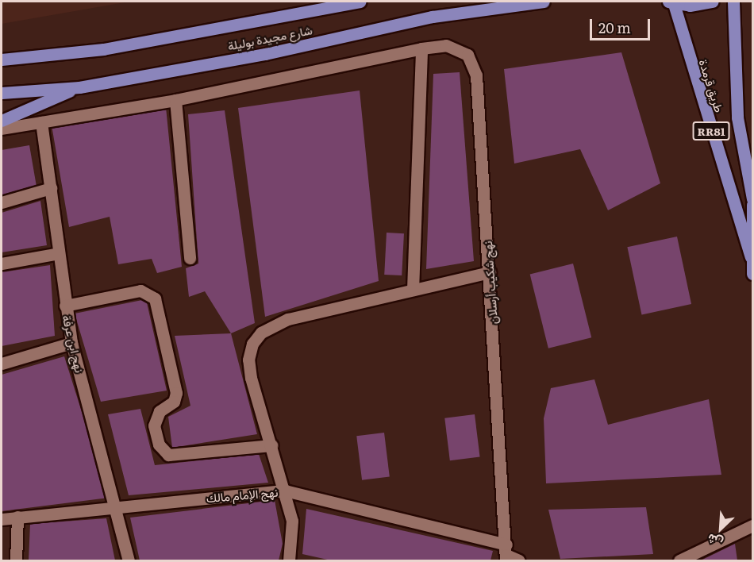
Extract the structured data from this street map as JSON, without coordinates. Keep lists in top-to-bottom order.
{
  "streets": {
    "main road": ["شارع مجيدة بوليلة", "طريق قرمدة", "RR81"],
    "street": ["نهج شكيب أرسلان", "نهج ابن عرفة", "نهج الإمام مالك"]
  },
  "crossings": [
    ["طريق قرمدة", "RR81"],
    ["نهج شكيب أرسلان", "نهج الإمام مالك"],
    ["نهج ابن عرفة", "نهج الإمام مالك"]
  ],
  "scale_bar": "20 m",
  "north": "bottom left"
}
